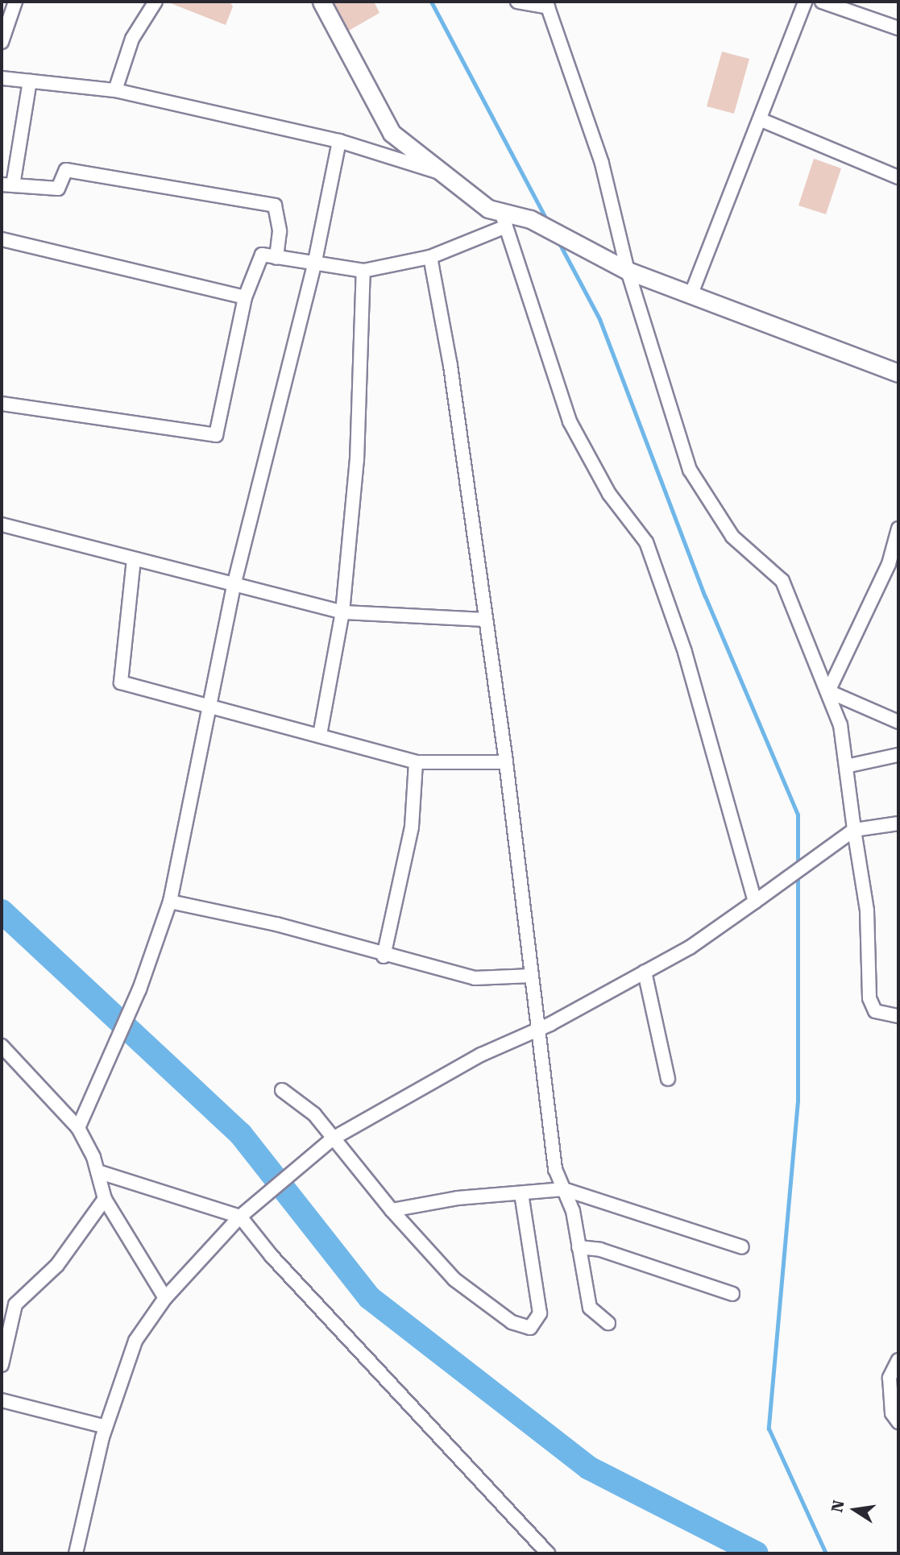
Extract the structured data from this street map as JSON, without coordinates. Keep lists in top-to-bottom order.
{
  "north": "left"
}
